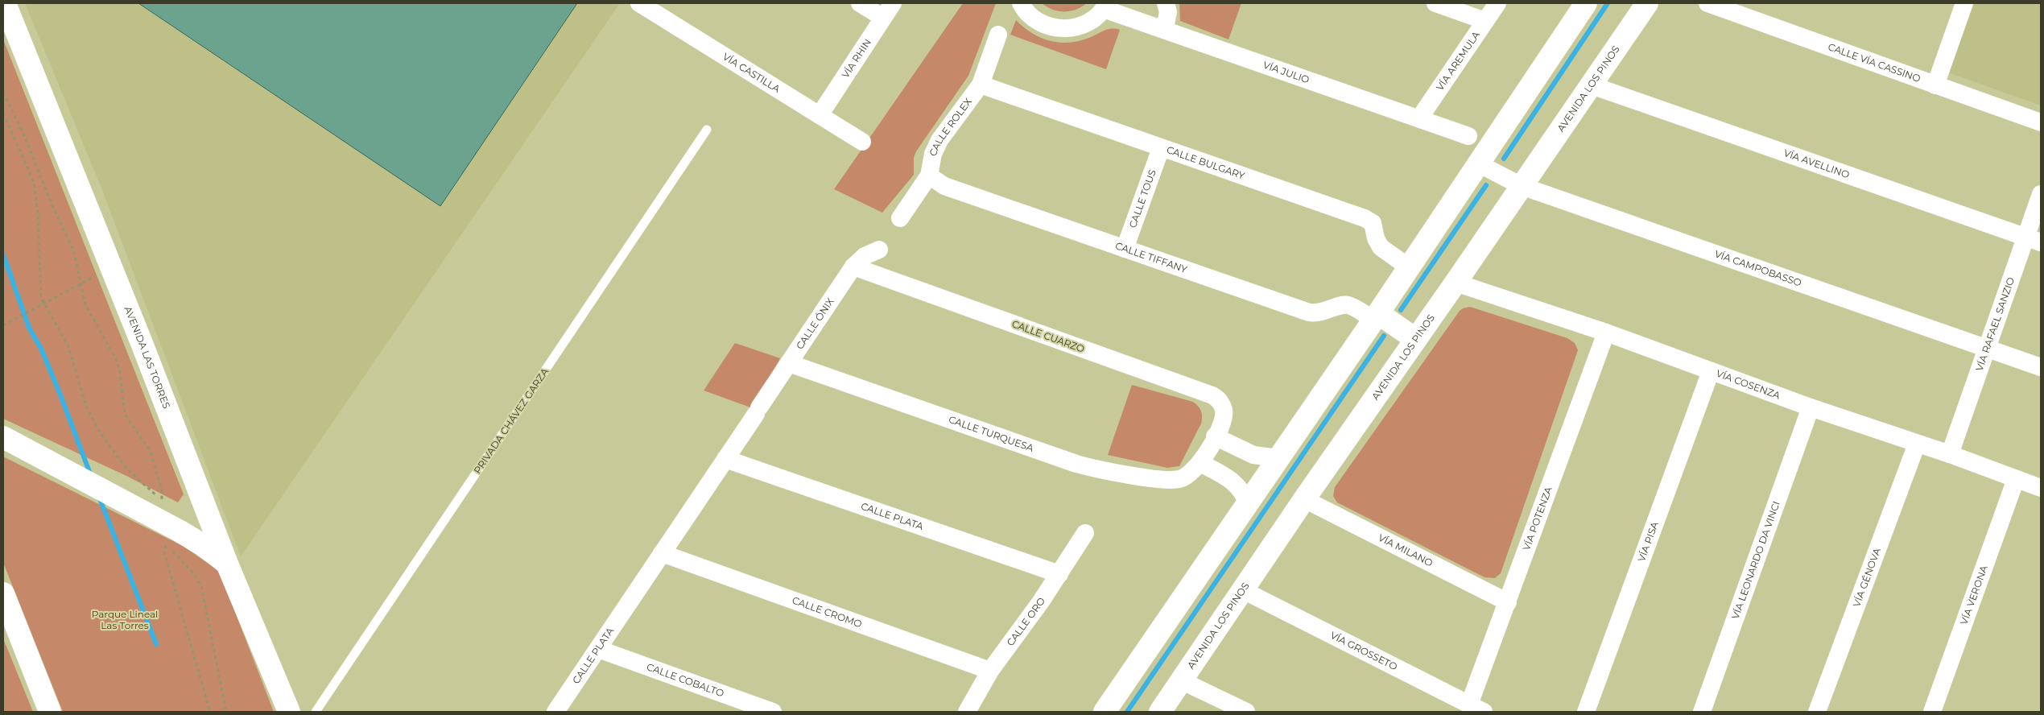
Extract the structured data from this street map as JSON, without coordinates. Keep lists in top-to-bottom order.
{
  "streets": {
    "street": [
      "VÍA RHIN",
      "VÍA AREMULA",
      "CALLE VÍA CASSINO",
      "VÍA JULIO",
      "VÍA CASTILLA",
      "AVENIDA LOS PINOS",
      "CALLE ROLEX",
      "CALLE BULGARY",
      "VÍA AVELLINO",
      "CALLE TOUS",
      "CALLE TIFFANY",
      "VÍA CAMPOBASSO",
      "CALLE ÓNIX",
      "VÍA RAFAEL SANZIO",
      "CALLE CUARZO",
      "AVENIDA LAS TORRES",
      "VÍA COSENZA",
      "CALLE TURQUESA",
      "CALLE PLATA",
      "VÍA POTENZA",
      "VÍA PISA",
      "VÍA MILANO",
      "VÍA LEONARDO DA VINCI",
      "VÍA GÉNOVA",
      "VÍA VERONA",
      "CALLE CROMO",
      "CALLE ORO",
      "VÍA GROSSETO",
      "CALLE COBALTO"
    ],
    "lane": ["PRIVADA CHÁVEZ GARZA"]
  },
  "crossings": [
    ["VÍA RHIN", "VÍA CASTILLA"],
    ["VÍA AREMULA", "VÍA JULIO"],
    ["AVENIDA LOS PINOS", "VÍA AVELLINO"],
    ["AVENIDA LOS PINOS", "VÍA CAMPOBASSO"],
    ["AVENIDA LOS PINOS", "VÍA COSENZA"],
    ["AVENIDA LOS PINOS", "VÍA MILANO"],
    ["AVENIDA LOS PINOS", "VÍA GROSSETO"],
    ["CALLE ROLEX", "CALLE BULGARY"],
    ["CALLE ROLEX", "CALLE TIFFANY"],
    ["CALLE BULGARY", "CALLE TOUS"],
    ["VÍA AVELLINO", "VÍA RAFAEL SANZIO"],
    ["CALLE TOUS", "CALLE TIFFANY"],
    ["VÍA CAMPOBASSO", "VÍA RAFAEL SANZIO"],
    ["CALLE ÓNIX", "CALLE CUARZO"],
    ["CALLE ÓNIX", "CALLE TURQUESA"],
    ["CALLE ÓNIX", "CALLE PLATA"],
    ["VÍA RAFAEL SANZIO", "VÍA COSENZA"],
    ["VÍA COSENZA", "VÍA POTENZA"],
    ["VÍA COSENZA", "VÍA PISA"],
    ["VÍA COSENZA", "VÍA LEONARDO DA VINCI"],
    ["VÍA COSENZA", "VÍA GÉNOVA"],
    ["VÍA COSENZA", "VÍA VERONA"],
    ["CALLE PLATA", "CALLE CROMO"],
    ["CALLE PLATA", "CALLE ORO"],
    ["CALLE PLATA", "CALLE COBALTO"],
    ["VÍA POTENZA", "VÍA MILANO"],
    ["VÍA POTENZA", "VÍA GROSSETO"],
    ["CALLE CROMO", "CALLE ORO"]
  ],
  "parks": ["Parque Lineal Las Torres"]
}
